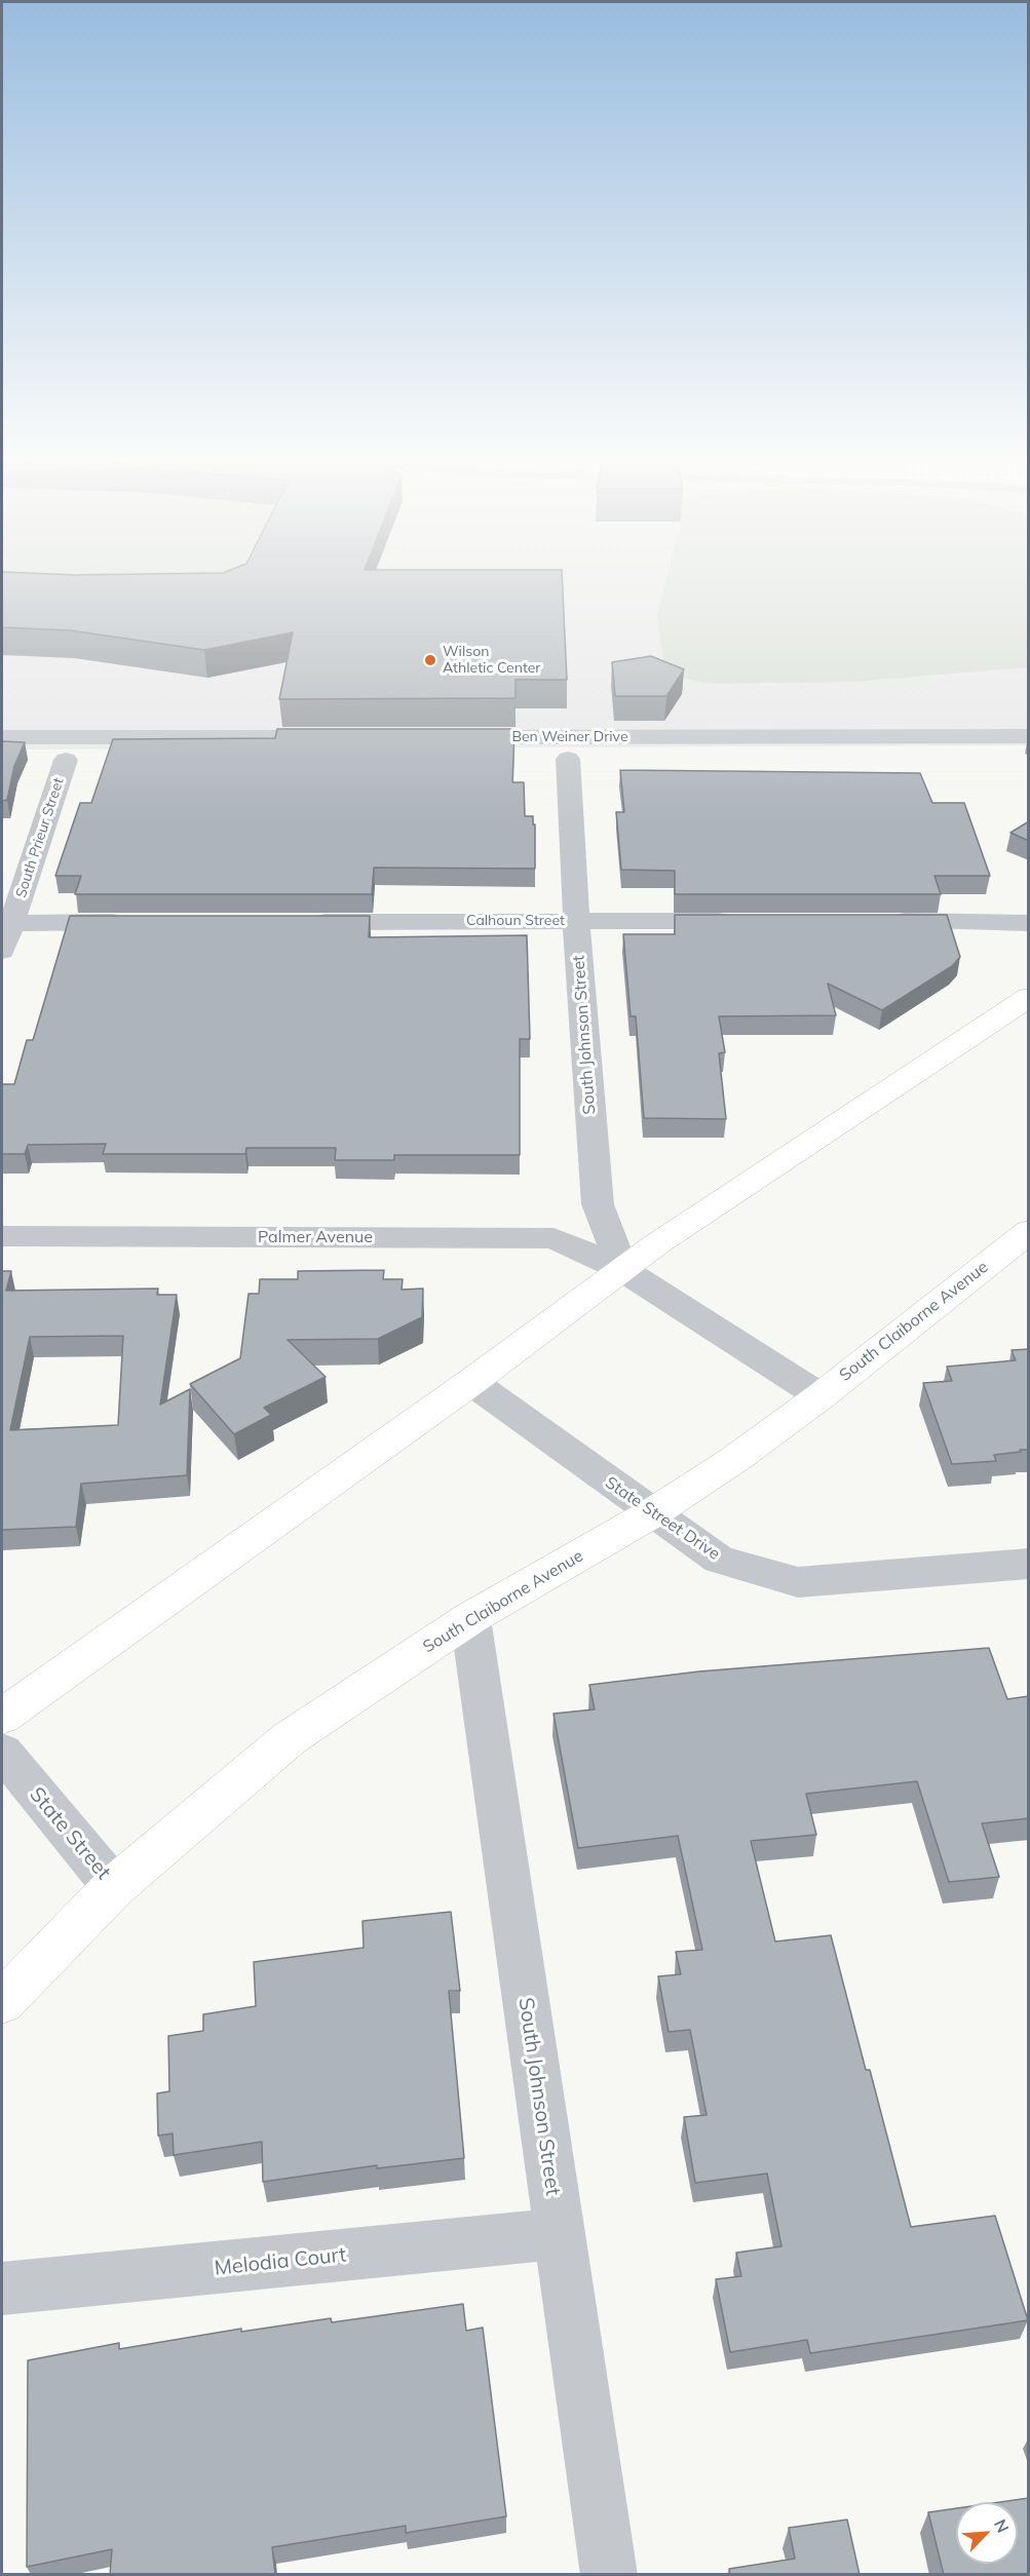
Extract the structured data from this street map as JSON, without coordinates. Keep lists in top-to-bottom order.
{
  "streets": {
    "main road": ["South Claiborne Avenue"],
    "street": [
      "Ben Weiner Drive",
      "South Prieur Street",
      "Calhoun Street",
      "South Johnson Street",
      "Palmer Avenue",
      "State Street Drive",
      "State Street",
      "Melodia Court"
    ]
  },
  "crossings": [
    ["Calhoun Street", "South Johnson Street"],
    ["South Johnson Street", "Palmer Avenue"],
    ["South Johnson Street", "South Claiborne Avenue"],
    ["South Johnson Street", "Melodia Court"],
    ["Palmer Avenue", "South Claiborne Avenue"],
    ["South Claiborne Avenue", "State Street Drive"],
    ["South Claiborne Avenue", "State Street"]
  ],
  "places": ["Wilson Athletic Center"],
  "north": "top right"
}
